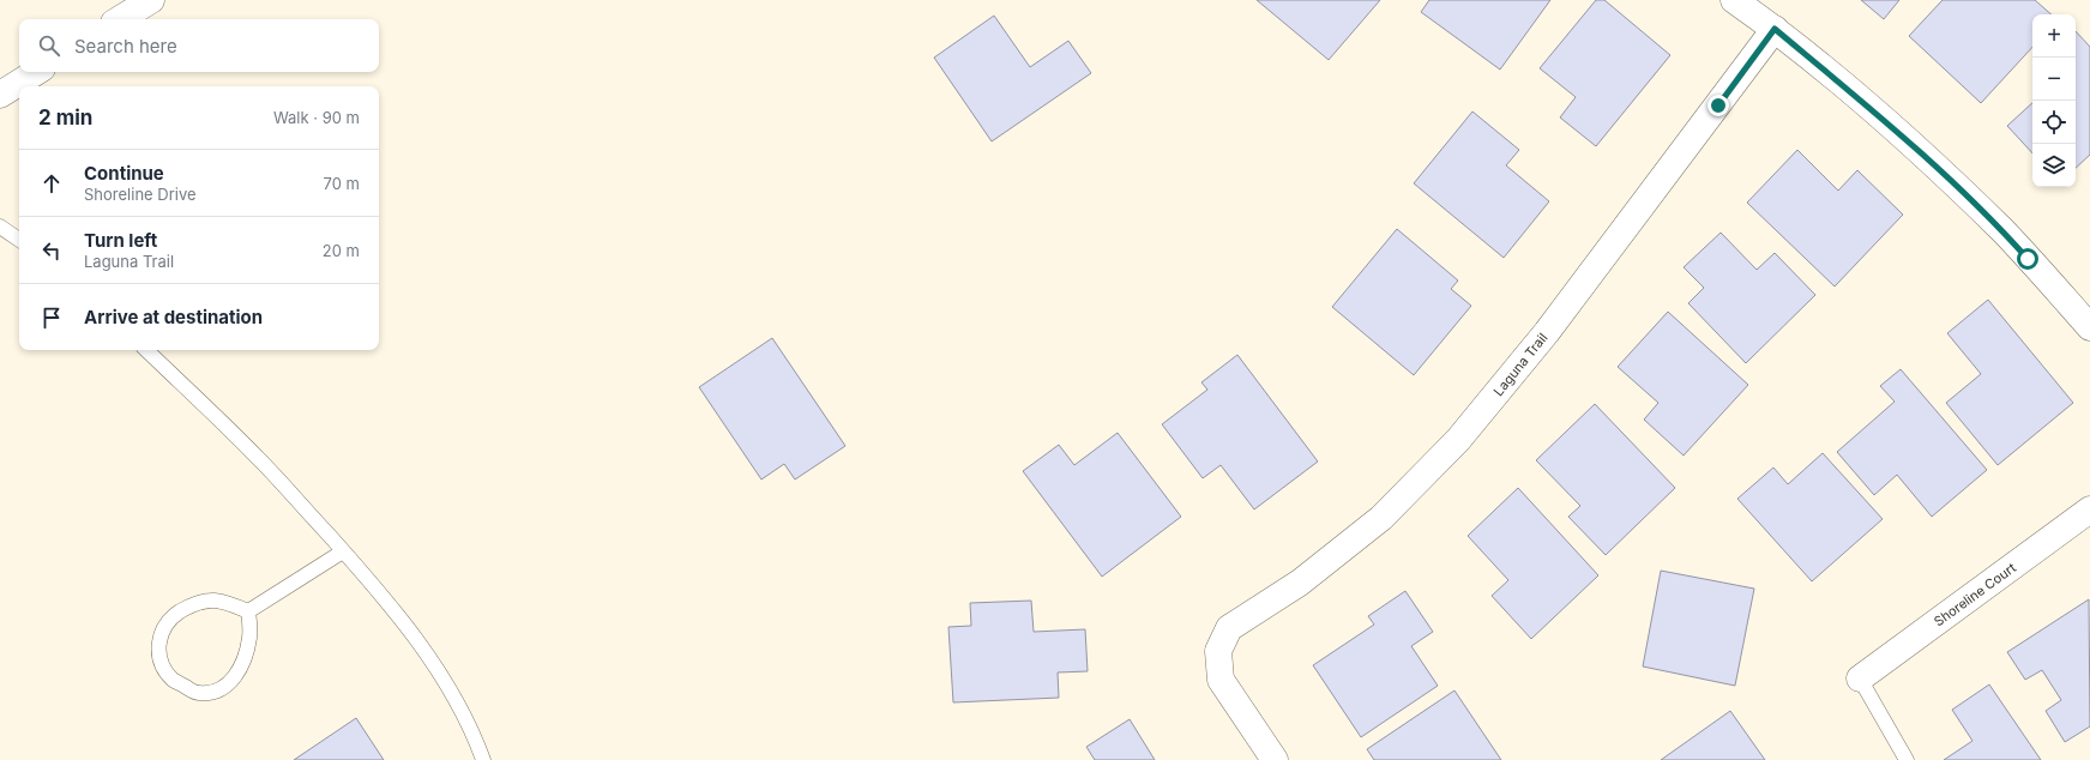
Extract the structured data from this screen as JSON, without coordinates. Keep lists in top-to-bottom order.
{
  "streets": {
    "street": ["Laguna Trail", "Shoreline Court"]
  },
  "page": {
    "map_buttons": ["+", "−"],
    "search": "Search here",
    "heading": ["2 min", "Walk · 90 m"],
    "list": [
      ["Continue", "Shoreline Drive", "70 m"],
      ["Turn left", "Laguna Trail", "20 m"],
      "Arrive at destination"
    ]
  }
}
